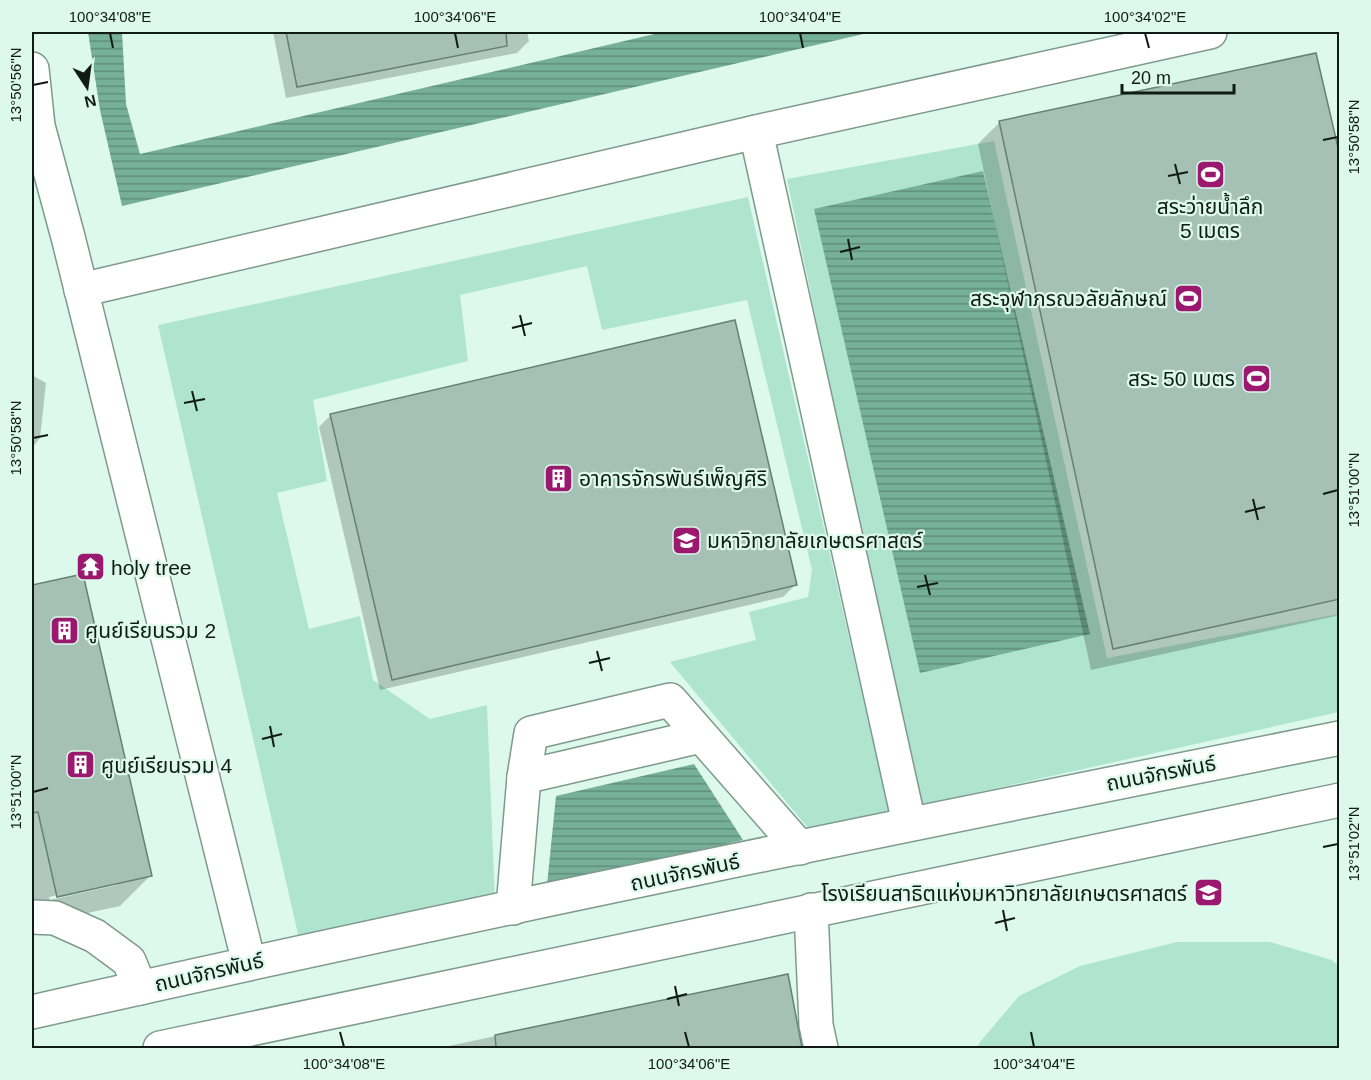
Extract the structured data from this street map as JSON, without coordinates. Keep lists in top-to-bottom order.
{
  "streets": {
    "lane": ["ถนนจักรพันธ์"]
  },
  "places": {
    "sports": ["สระว่ายน้ำลึก 5 เมตร", "สระจุฬาภรณวลัยลักษณ์", "สระ 50 เมตร"],
    "building": ["อาคารจักรพันธ์เพ็ญศิริ", "ศูนย์เรียนรวม 2", "ศูนย์เรียนรวม 4"],
    "school or university": ["มหาวิทยาลัยเกษตรศาสตร์", "โรงเรียนสาธิตแห่งมหาวิทยาลัยเกษตรศาสตร์"],
    "temple": ["holy tree"]
  },
  "scale_bar": "20 m",
  "north": "bottom",
  "coordinates": [
    "100°34'08\"E",
    "100°34'06\"E",
    "100°34'04\"E",
    "100°34'02\"E",
    "13°50'56\"N",
    "13°50'58\"N",
    "13°51'00\"N",
    "13°51'02\"N"
  ]
}
